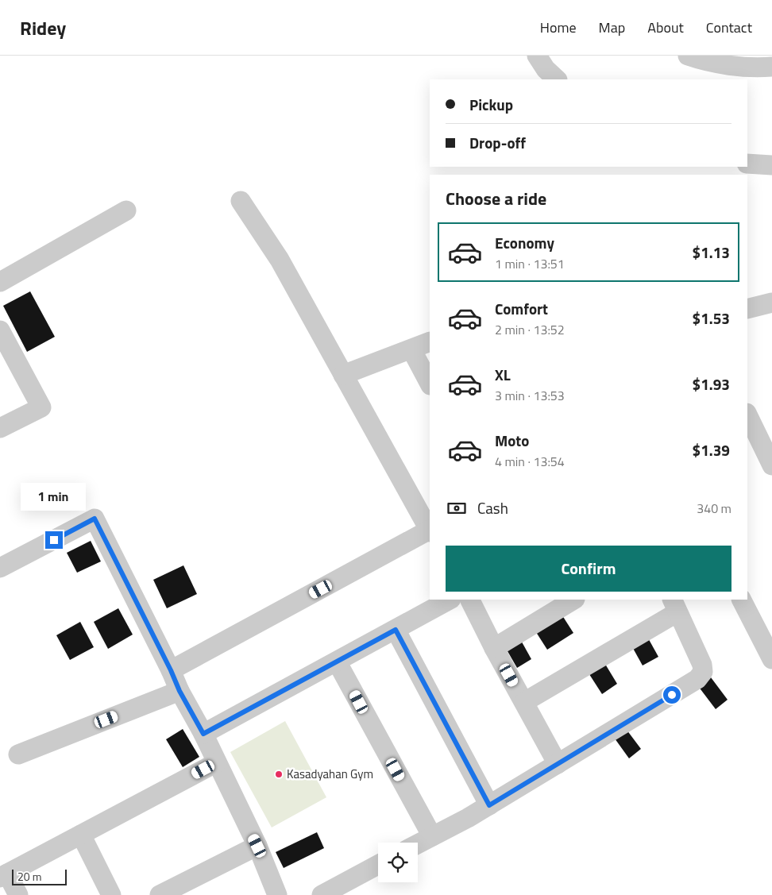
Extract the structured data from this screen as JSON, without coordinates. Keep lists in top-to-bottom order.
{
  "places": ["Kasadyahan Gym"],
  "scale_bar": "20 m",
  "page": {
    "header": "Ridey",
    "nav": [
      "Home",
      "Map",
      "About",
      "Contact"
    ],
    "banner": ["Pickup", "Drop-off"],
    "heading": "Choose a ride",
    "list": [
      {
        "name": "Economy",
        "note": "1 min · 13:51",
        "value": "$1.13"
      },
      {
        "name": "Comfort",
        "note": "2 min · 13:52",
        "value": "$1.53"
      },
      {
        "name": "XL",
        "note": "3 min · 13:53",
        "value": "$1.93"
      },
      {
        "name": "Moto",
        "note": "4 min · 13:54",
        "value": "$1.39"
      }
    ],
    "bubble": "1 min",
    "pay": ["Cash", "340 m"],
    "buttons": "Confirm",
    "scale": "20 m"
  }
}
